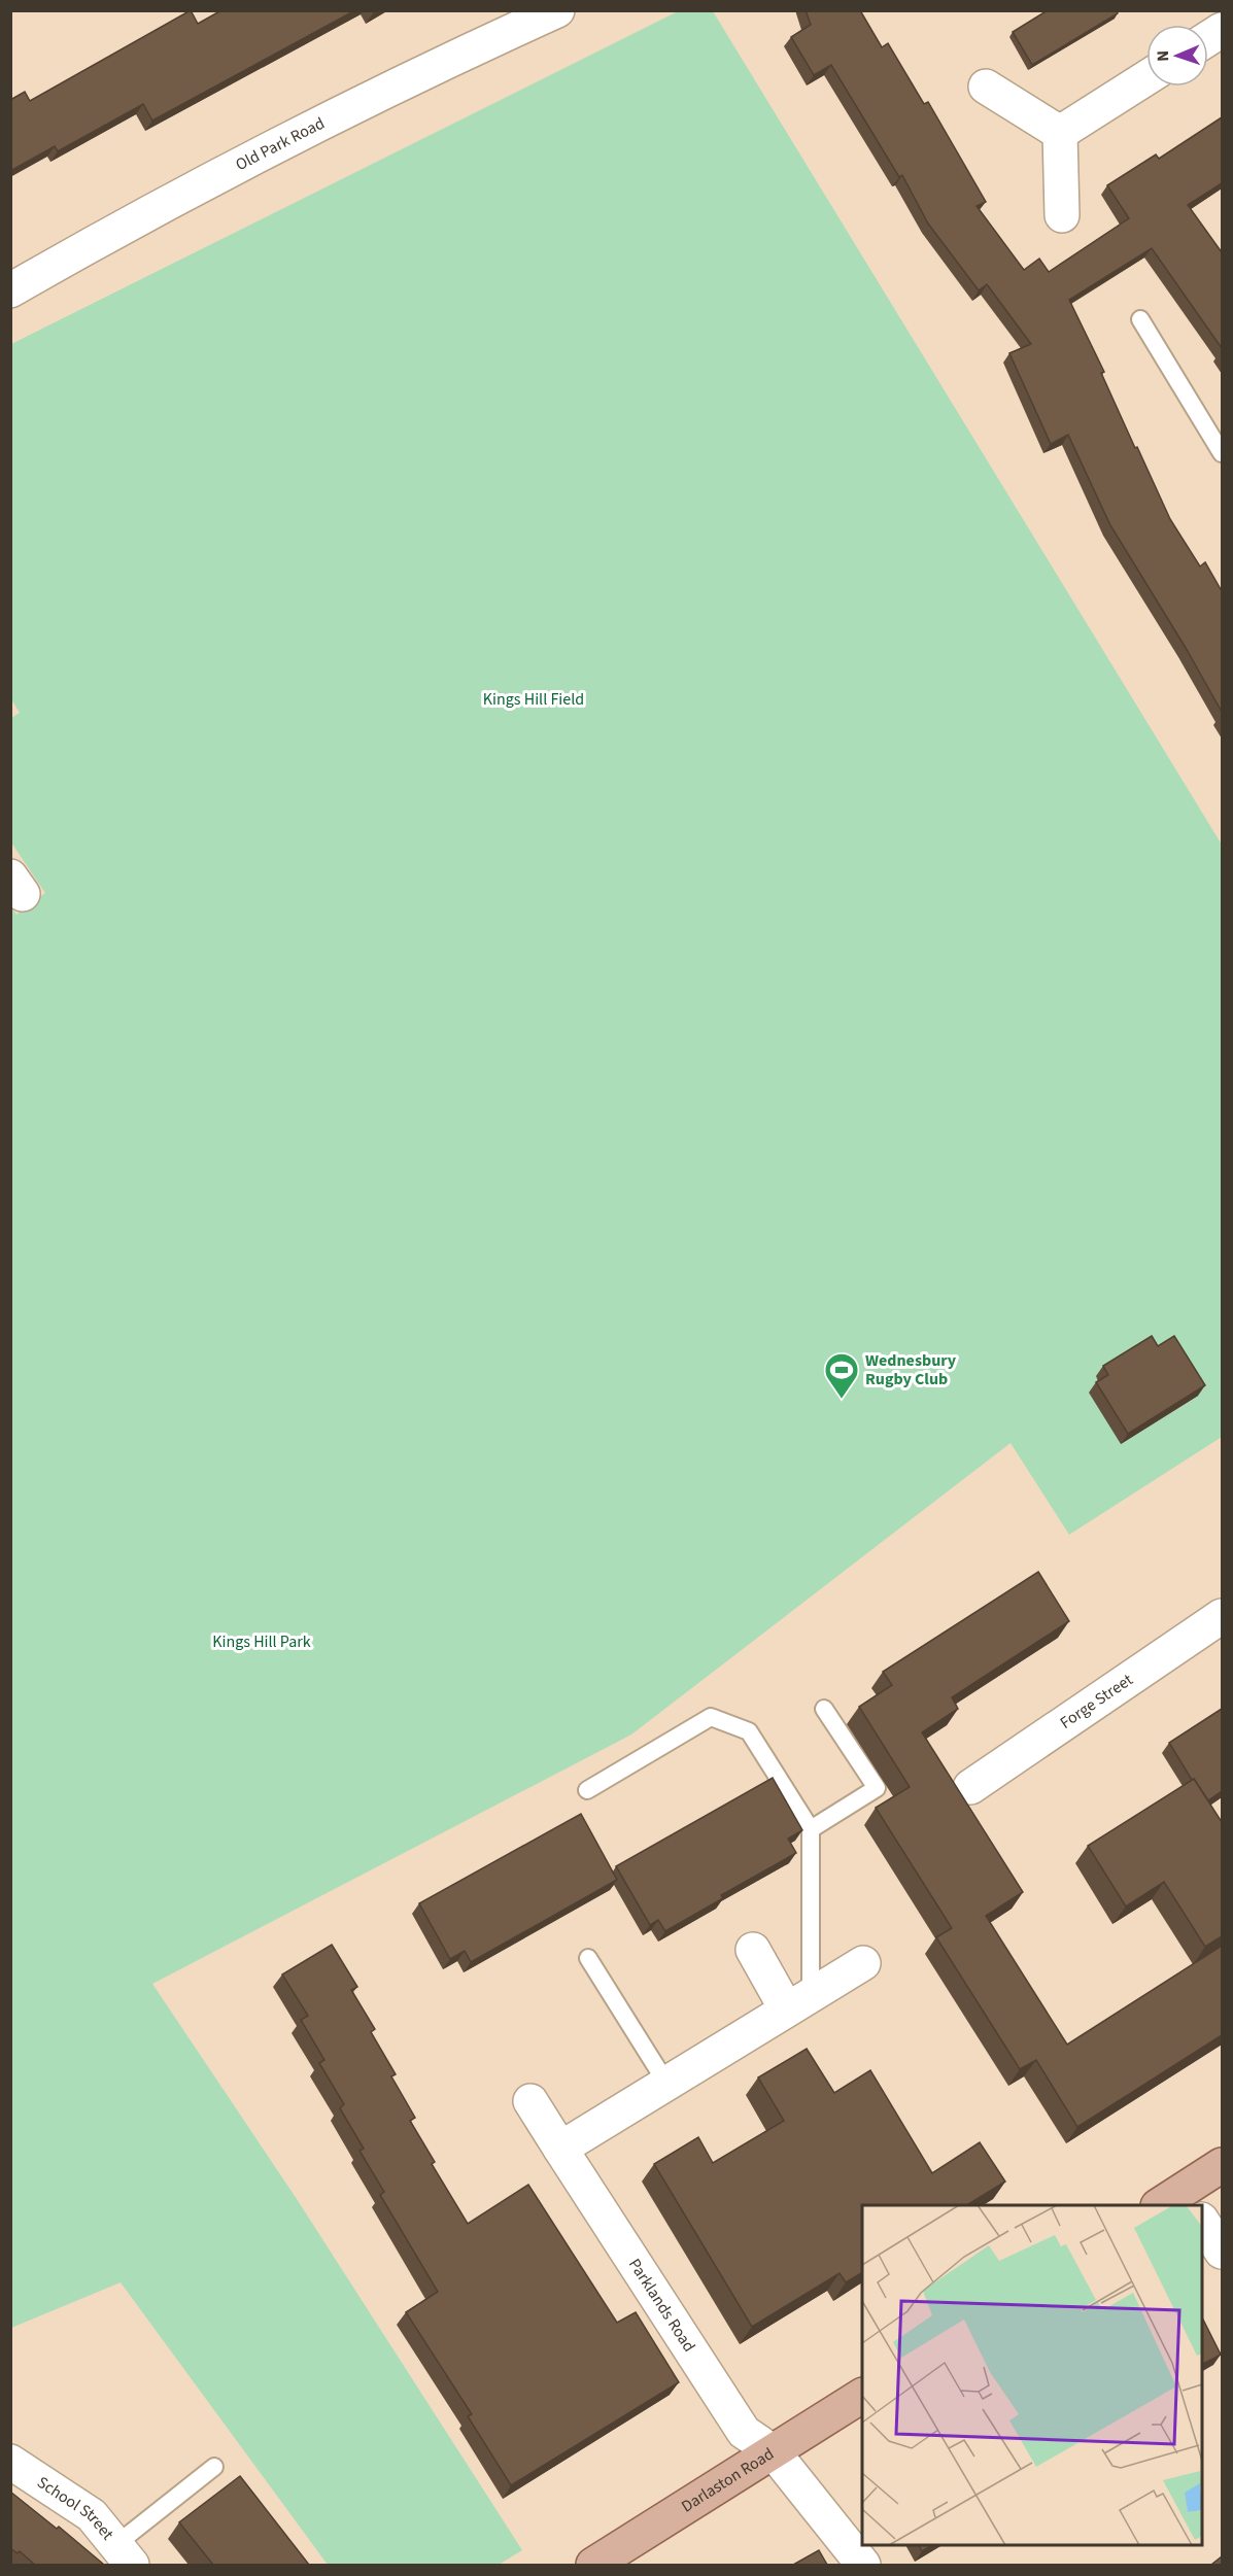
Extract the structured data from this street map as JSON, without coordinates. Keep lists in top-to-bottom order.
{
  "streets": {
    "main road": ["Darlaston Road"],
    "street": [
      "Old Park Road",
      "Forge Street",
      "Parklands Road",
      "School Street"
    ]
  },
  "crossings": [
    ["Parklands Road", "Darlaston Road"]
  ],
  "parks": ["Kings Hill Field", "Kings Hill Park"],
  "places": {
    "sports": ["Wednesbury Rugby Club"]
  },
  "north": "left"
}
